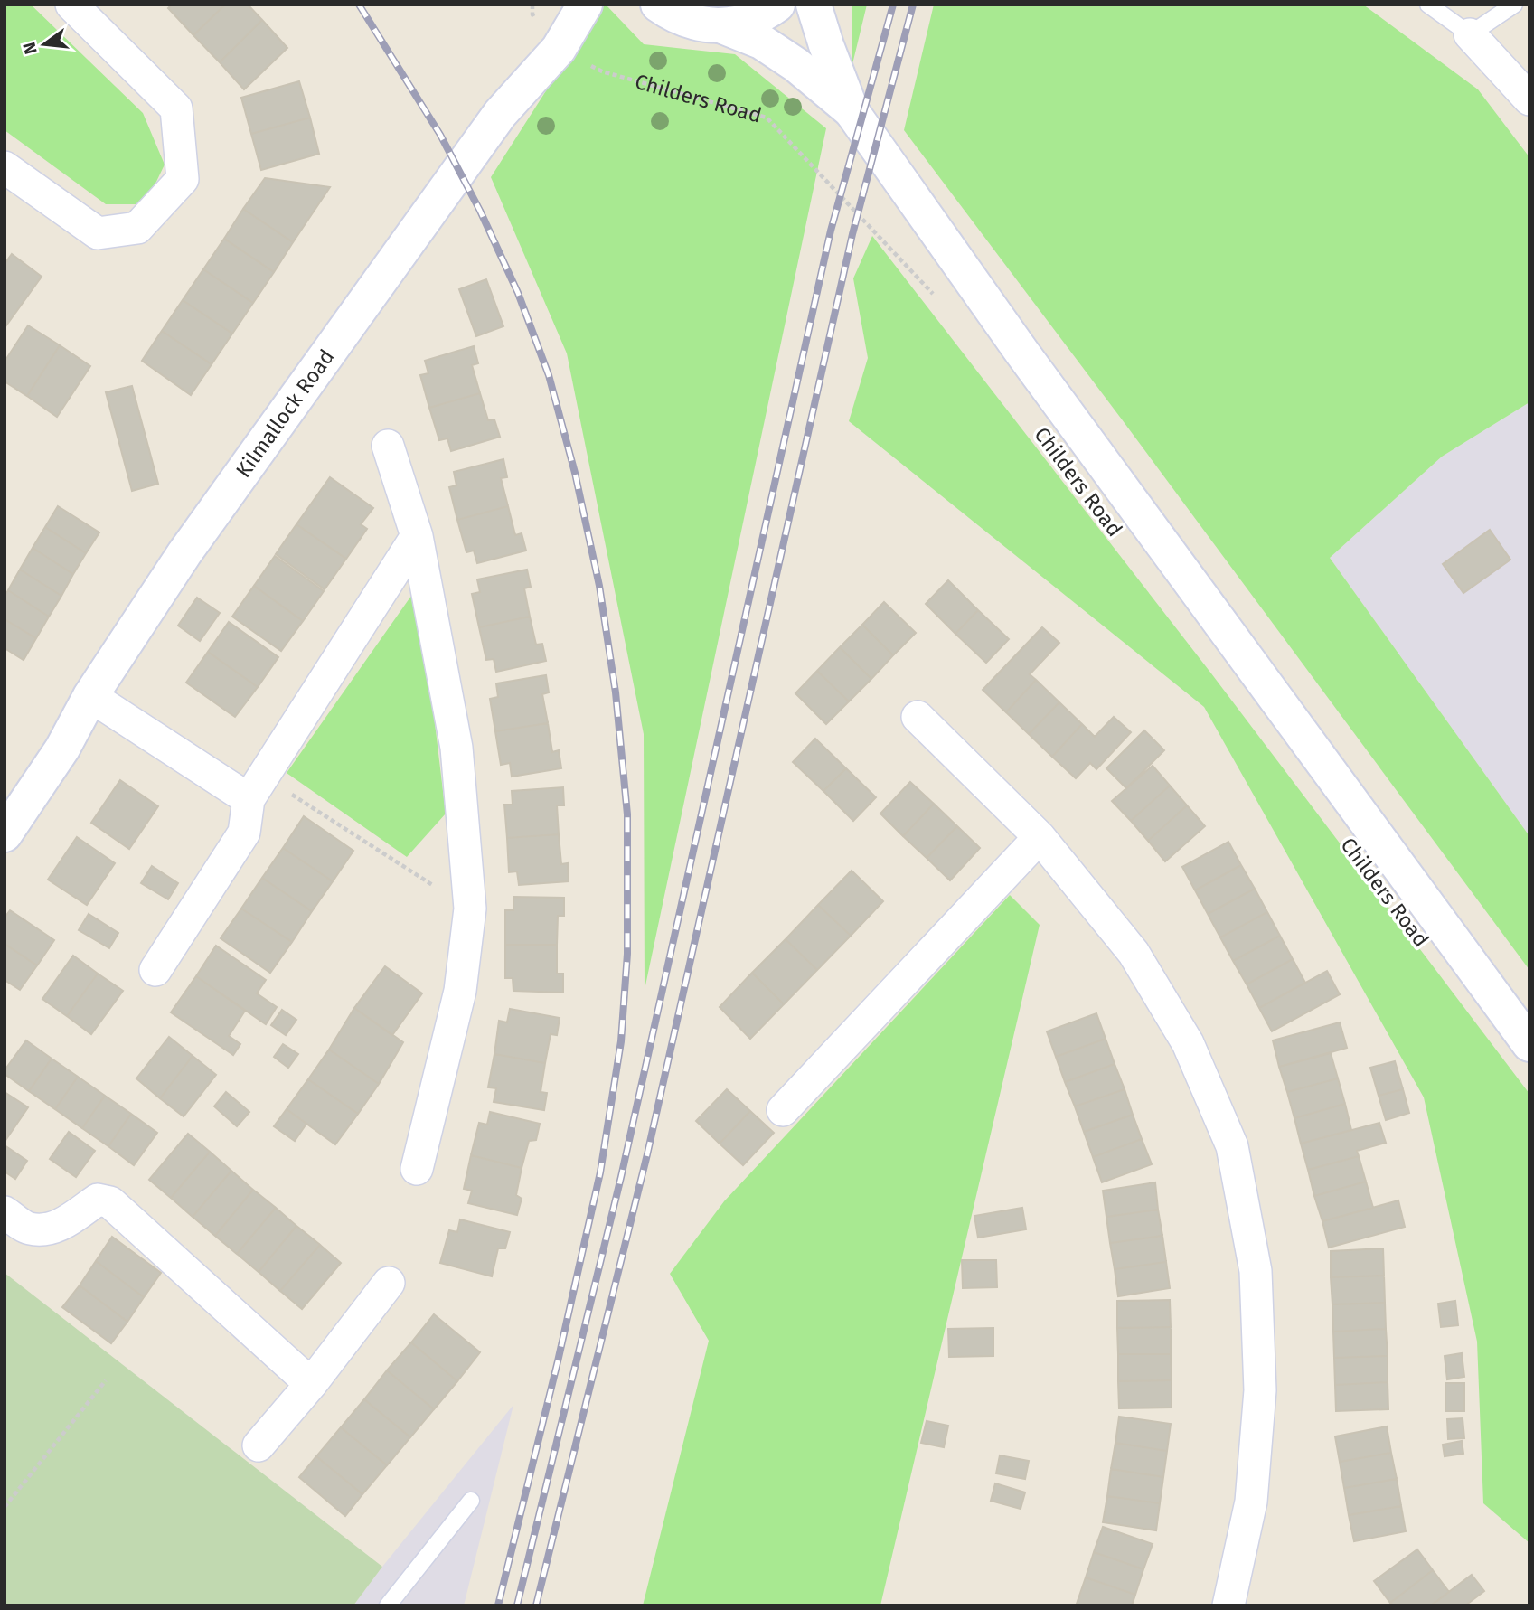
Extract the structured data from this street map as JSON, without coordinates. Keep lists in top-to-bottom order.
{
  "streets": {
    "main road": ["Childers Road", "Kilmallock Road"]
  },
  "crossings": [
    ["Childers Road", "Kilmallock Road"]
  ],
  "north": "left"
}
